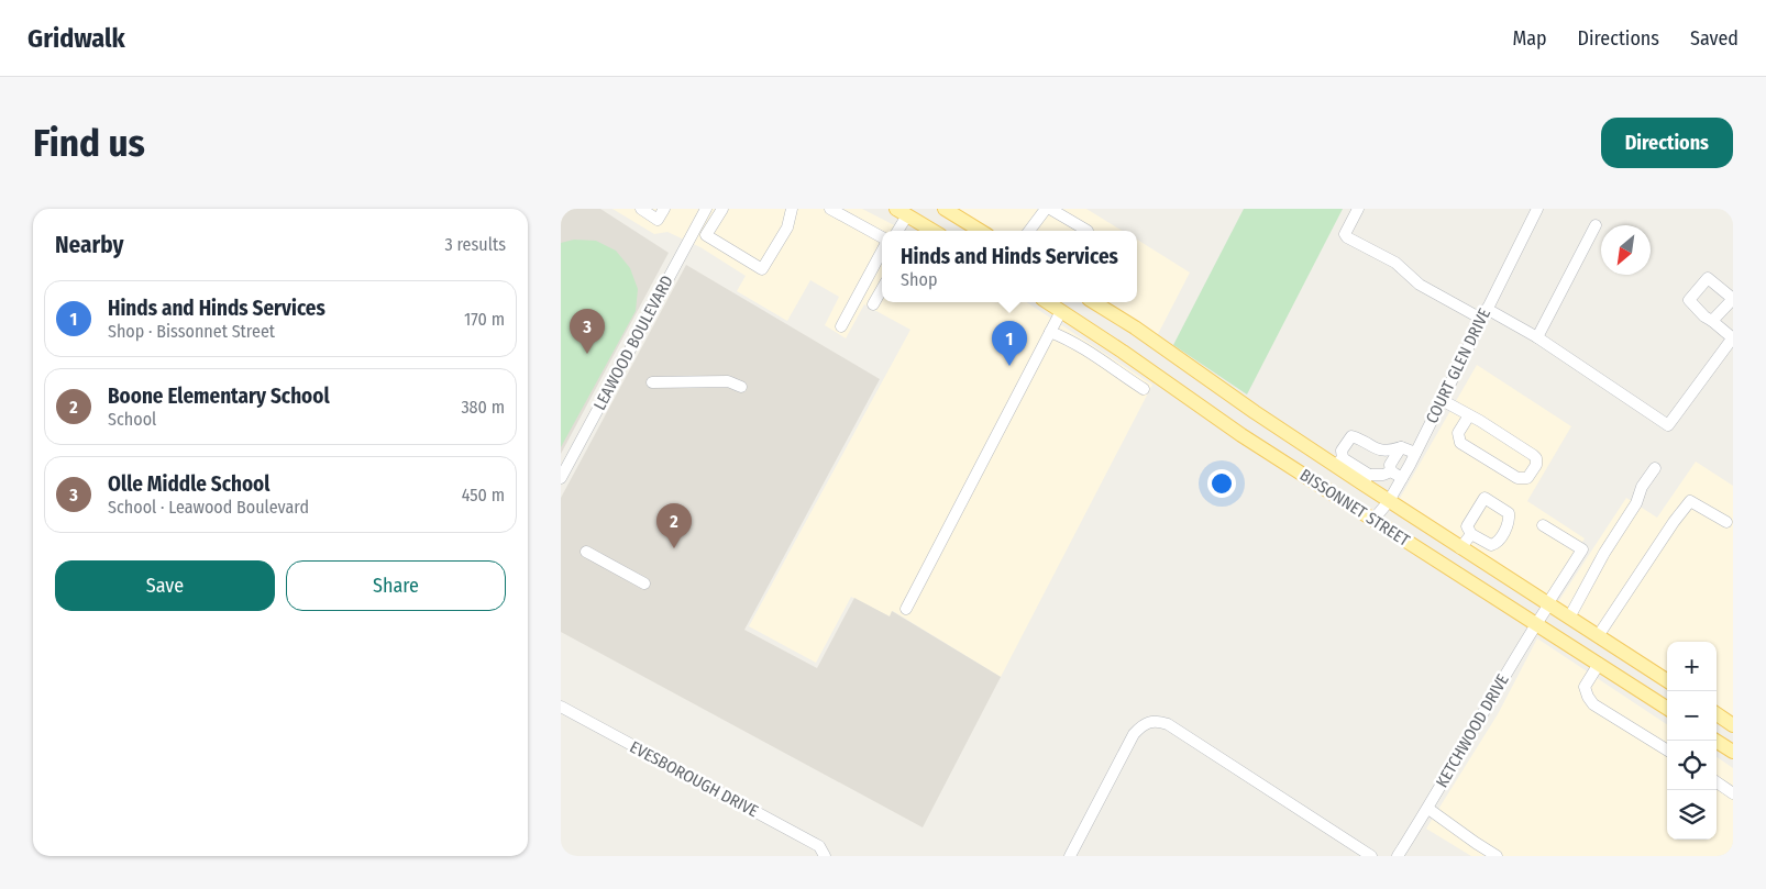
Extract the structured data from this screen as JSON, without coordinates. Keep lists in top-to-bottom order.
{
  "streets": {
    "main road": ["BISSONNET STREET"],
    "street": [
      "LEAWOOD BOULEVARD",
      "COURT GLEN DRIVE",
      "KETCHWOOD DRIVE",
      "EVESBOROUGH DRIVE"
    ]
  },
  "crossings": [
    ["COURT GLEN DRIVE", "BISSONNET STREET"],
    ["BISSONNET STREET", "KETCHWOOD DRIVE"]
  ],
  "north": "bottom left",
  "page": {
    "header": "Gridwalk",
    "nav": ["Map", "Directions", "Saved"],
    "buttons": [
      "Directions",
      ["Save", "Share"]
    ],
    "title": "Find us",
    "heading": ["Nearby", "3 results"],
    "popup": ["Hinds and Hinds Services", "Shop"],
    "list": [
      {
        "mark": "1",
        "name": "Hinds and Hinds Services",
        "note": "Shop · Bissonnet Street",
        "value": "170 m"
      },
      {
        "mark": "2",
        "name": "Boone Elementary School",
        "note": "School",
        "value": "380 m"
      },
      {
        "mark": "3",
        "name": "Olle Middle School",
        "note": "School · Leawood Boulevard",
        "value": "450 m"
      }
    ],
    "pins": ["3", "1", "2"],
    "map_buttons": ["+", "−"]
  }
}
